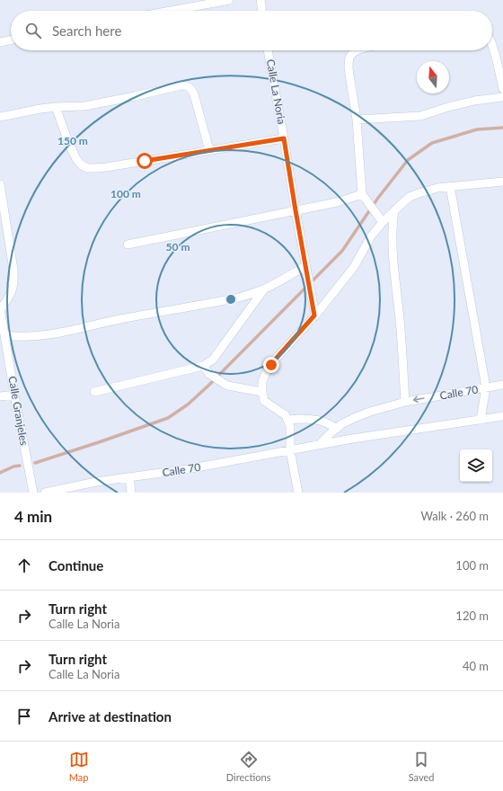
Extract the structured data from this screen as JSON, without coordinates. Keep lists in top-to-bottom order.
{
  "streets": {
    "street": ["Calle La Noria", "Calle 70", "Calle Granjeles"]
  },
  "north": "top",
  "page": {
    "search": "Search here",
    "heading": ["4 min", "Walk · 260 m"],
    "list": [
      ["Continue", "100 m"],
      ["Turn right", "Calle La Noria", "120 m"],
      ["Turn right", "Calle La Noria", "40 m"],
      "Arrive at destination"
    ],
    "nav": ["Map", "Directions", "Saved"]
  },
  "rings": ["150 m", "100 m", "50 m"]
}
